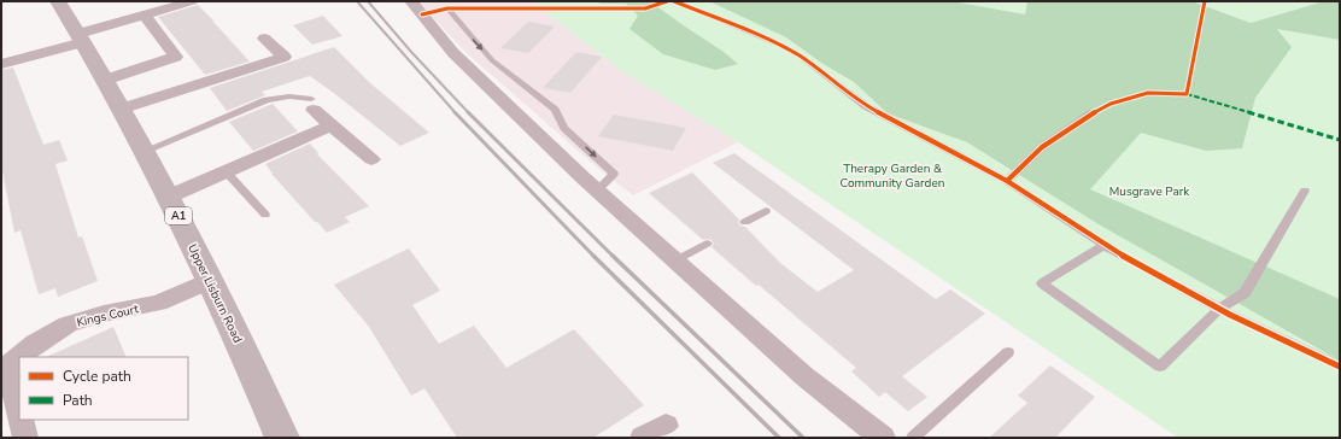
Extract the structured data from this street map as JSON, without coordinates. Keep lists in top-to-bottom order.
{
  "streets": {
    "main road": ["A1", "Upper Lisburn Road"],
    "street": ["Kings Court"]
  },
  "crossings": [
    ["Upper Lisburn Road", "Kings Court"]
  ],
  "parks": ["Therapy Garden & Community Garden", "Musgrave Park"],
  "legend": ["Cycle path", "Path"]
}
